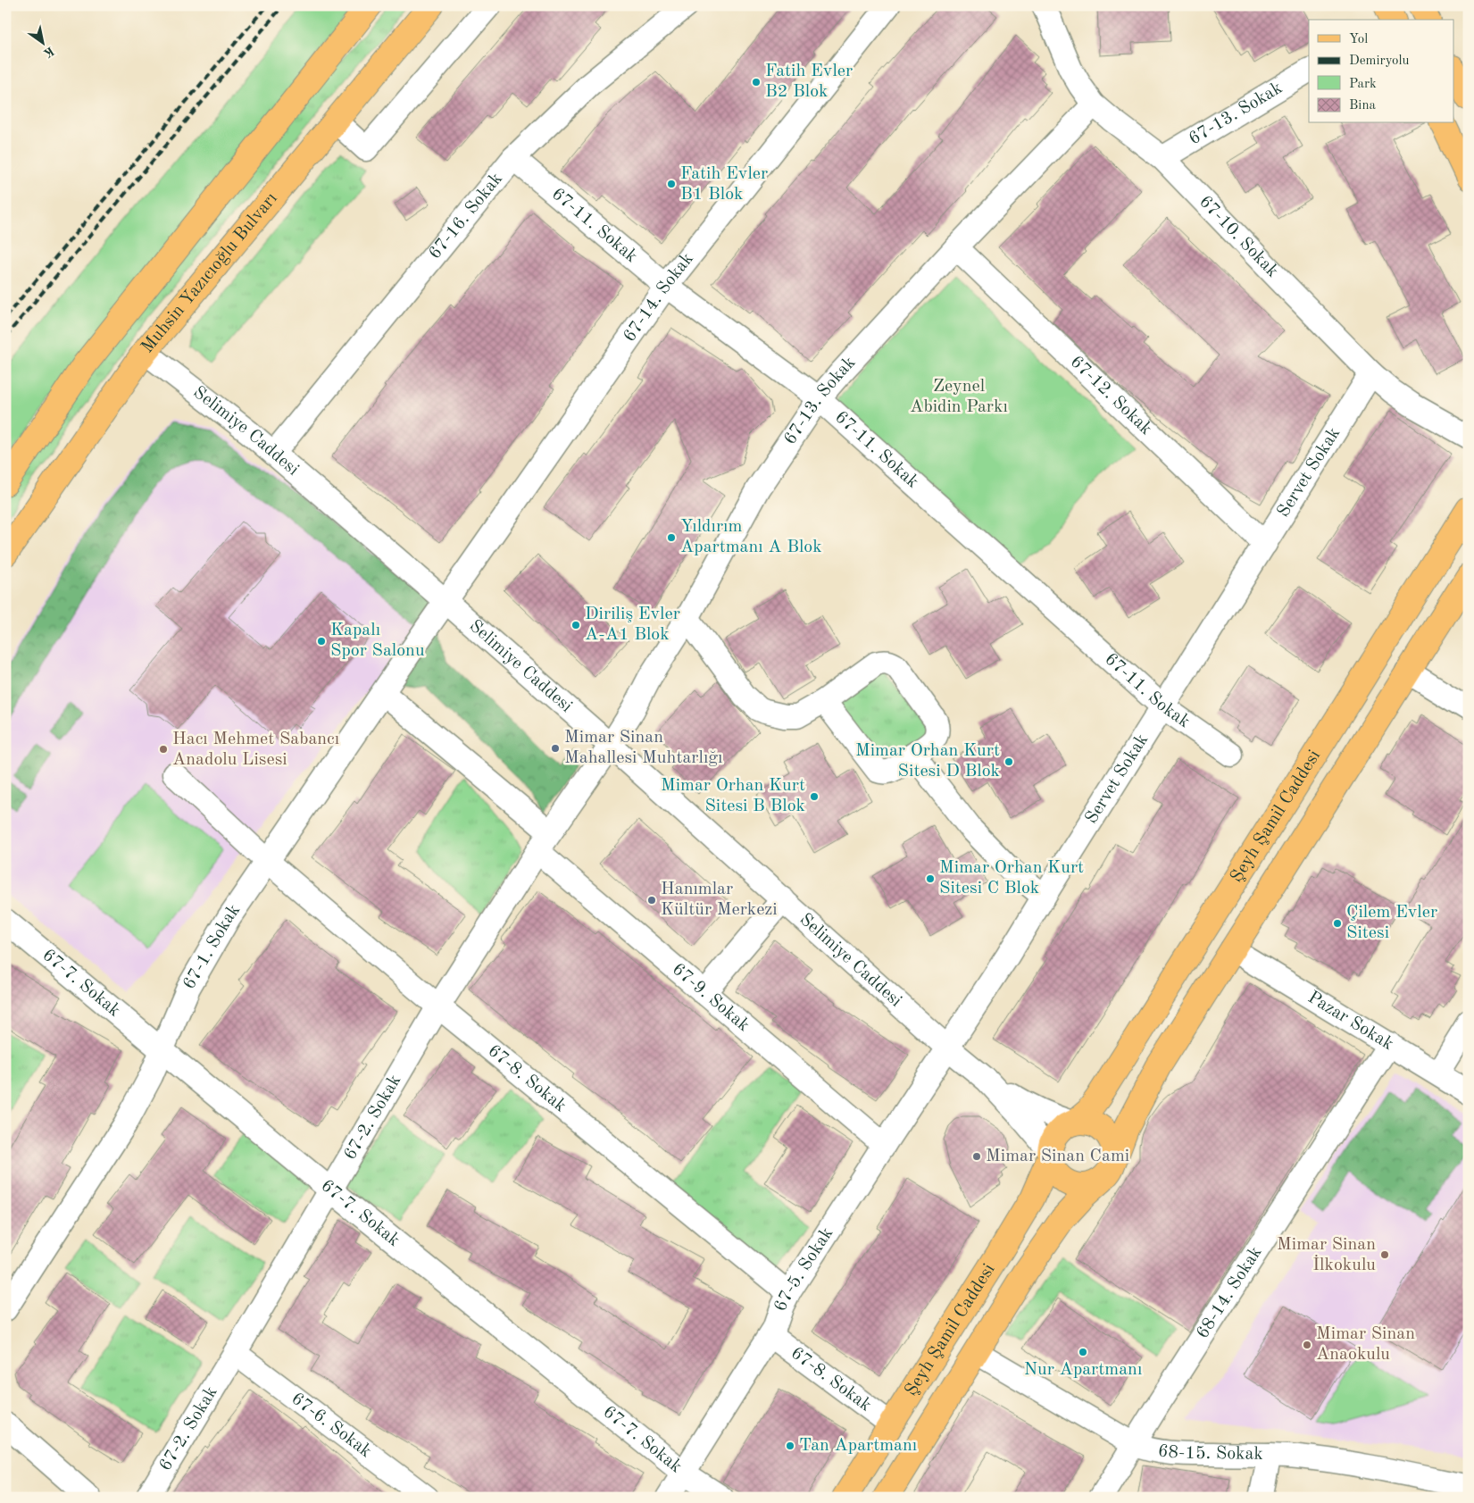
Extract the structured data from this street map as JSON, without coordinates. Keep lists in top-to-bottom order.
{
  "streets": {
    "main road": ["Muhsin Yazıcıoğlu Bulvarı", "Şeyh Şamil Caddesi"],
    "street": [
      "67-13. Sokak",
      "67-16. Sokak",
      "67-11. Sokak",
      "67-10. Sokak",
      "67-14. Sokak",
      "67-12. Sokak",
      "Selimiye Caddesi",
      "Servet Sokak",
      "67-1. Sokak",
      "67-7. Sokak",
      "67-9. Sokak",
      "Pazar Sokak",
      "67-8. Sokak",
      "67-2. Sokak",
      "67-5. Sokak",
      "68-14. Sokak",
      "67-6. Sokak",
      "68-15. Sokak"
    ]
  },
  "crossings": [
    ["67-13. Sokak", "67-11. Sokak"],
    ["67-13. Sokak", "67-10. Sokak"],
    ["67-13. Sokak", "67-12. Sokak"],
    ["67-13. Sokak", "Selimiye Caddesi"],
    ["67-13. Sokak", "67-2. Sokak"],
    ["67-16. Sokak", "67-11. Sokak"],
    ["67-16. Sokak", "Selimiye Caddesi"],
    ["67-11. Sokak", "67-14. Sokak"],
    ["67-11. Sokak", "Servet Sokak"],
    ["67-10. Sokak", "Servet Sokak"],
    ["Muhsin Yazıcıoğlu Bulvarı", "Selimiye Caddesi"],
    ["67-14. Sokak", "Selimiye Caddesi"],
    ["67-14. Sokak", "67-1. Sokak"],
    ["67-12. Sokak", "Servet Sokak"],
    ["Selimiye Caddesi", "Servet Sokak"],
    ["Selimiye Caddesi", "Şeyh Şamil Caddesi"],
    ["Selimiye Caddesi", "67-1. Sokak"],
    ["Selimiye Caddesi", "67-2. Sokak"],
    ["Selimiye Caddesi", "67-5. Sokak"],
    ["Servet Sokak", "67-5. Sokak"],
    ["Şeyh Şamil Caddesi", "Pazar Sokak"],
    ["Şeyh Şamil Caddesi", "67-8. Sokak"],
    ["Şeyh Şamil Caddesi", "68-15. Sokak"],
    ["67-1. Sokak", "67-7. Sokak"],
    ["67-1. Sokak", "67-9. Sokak"],
    ["67-1. Sokak", "67-8. Sokak"],
    ["67-7. Sokak", "67-2. Sokak"],
    ["67-7. Sokak", "67-5. Sokak"],
    ["67-9. Sokak", "67-2. Sokak"],
    ["67-9. Sokak", "67-5. Sokak"],
    ["Pazar Sokak", "68-14. Sokak"],
    ["67-8. Sokak", "67-2. Sokak"],
    ["67-8. Sokak", "67-5. Sokak"],
    ["67-2. Sokak", "67-6. Sokak"],
    ["68-14. Sokak", "68-15. Sokak"]
  ],
  "parks": ["Zeynel Abidin Parkı"],
  "places": [
    "Fatih Evler B2 Blok",
    "Fatih Evler B1 Blok",
    "Yıldırım Apartmanı A Blok",
    "Diriliş Evler A-A1 Blok",
    "Kapalı Spor Salonu",
    "Mimar Sinan Mahallesi Muhtarlığı",
    "Hacı Mehmet Sabancı Anadolu Lisesi",
    "Mimar Orhan Kurt Sitesi D Blok",
    "Mimar Orhan Kurt Sitesi B Blok",
    "Mimar Orhan Kurt Sitesi C Blok",
    "Hanımlar Kültür Merkezi",
    "Çilem Evler Sitesi",
    "Mimar Sinan Cami",
    "Mimar Sinan İlkokulu",
    "Mimar Sinan Anaokulu",
    "Nur Apartmanı",
    "Tan Apartmanı"
  ],
  "legend": [
    "Yol",
    "Demiryolu",
    "Park",
    "Bina"
  ],
  "north": "bottom right"
}
